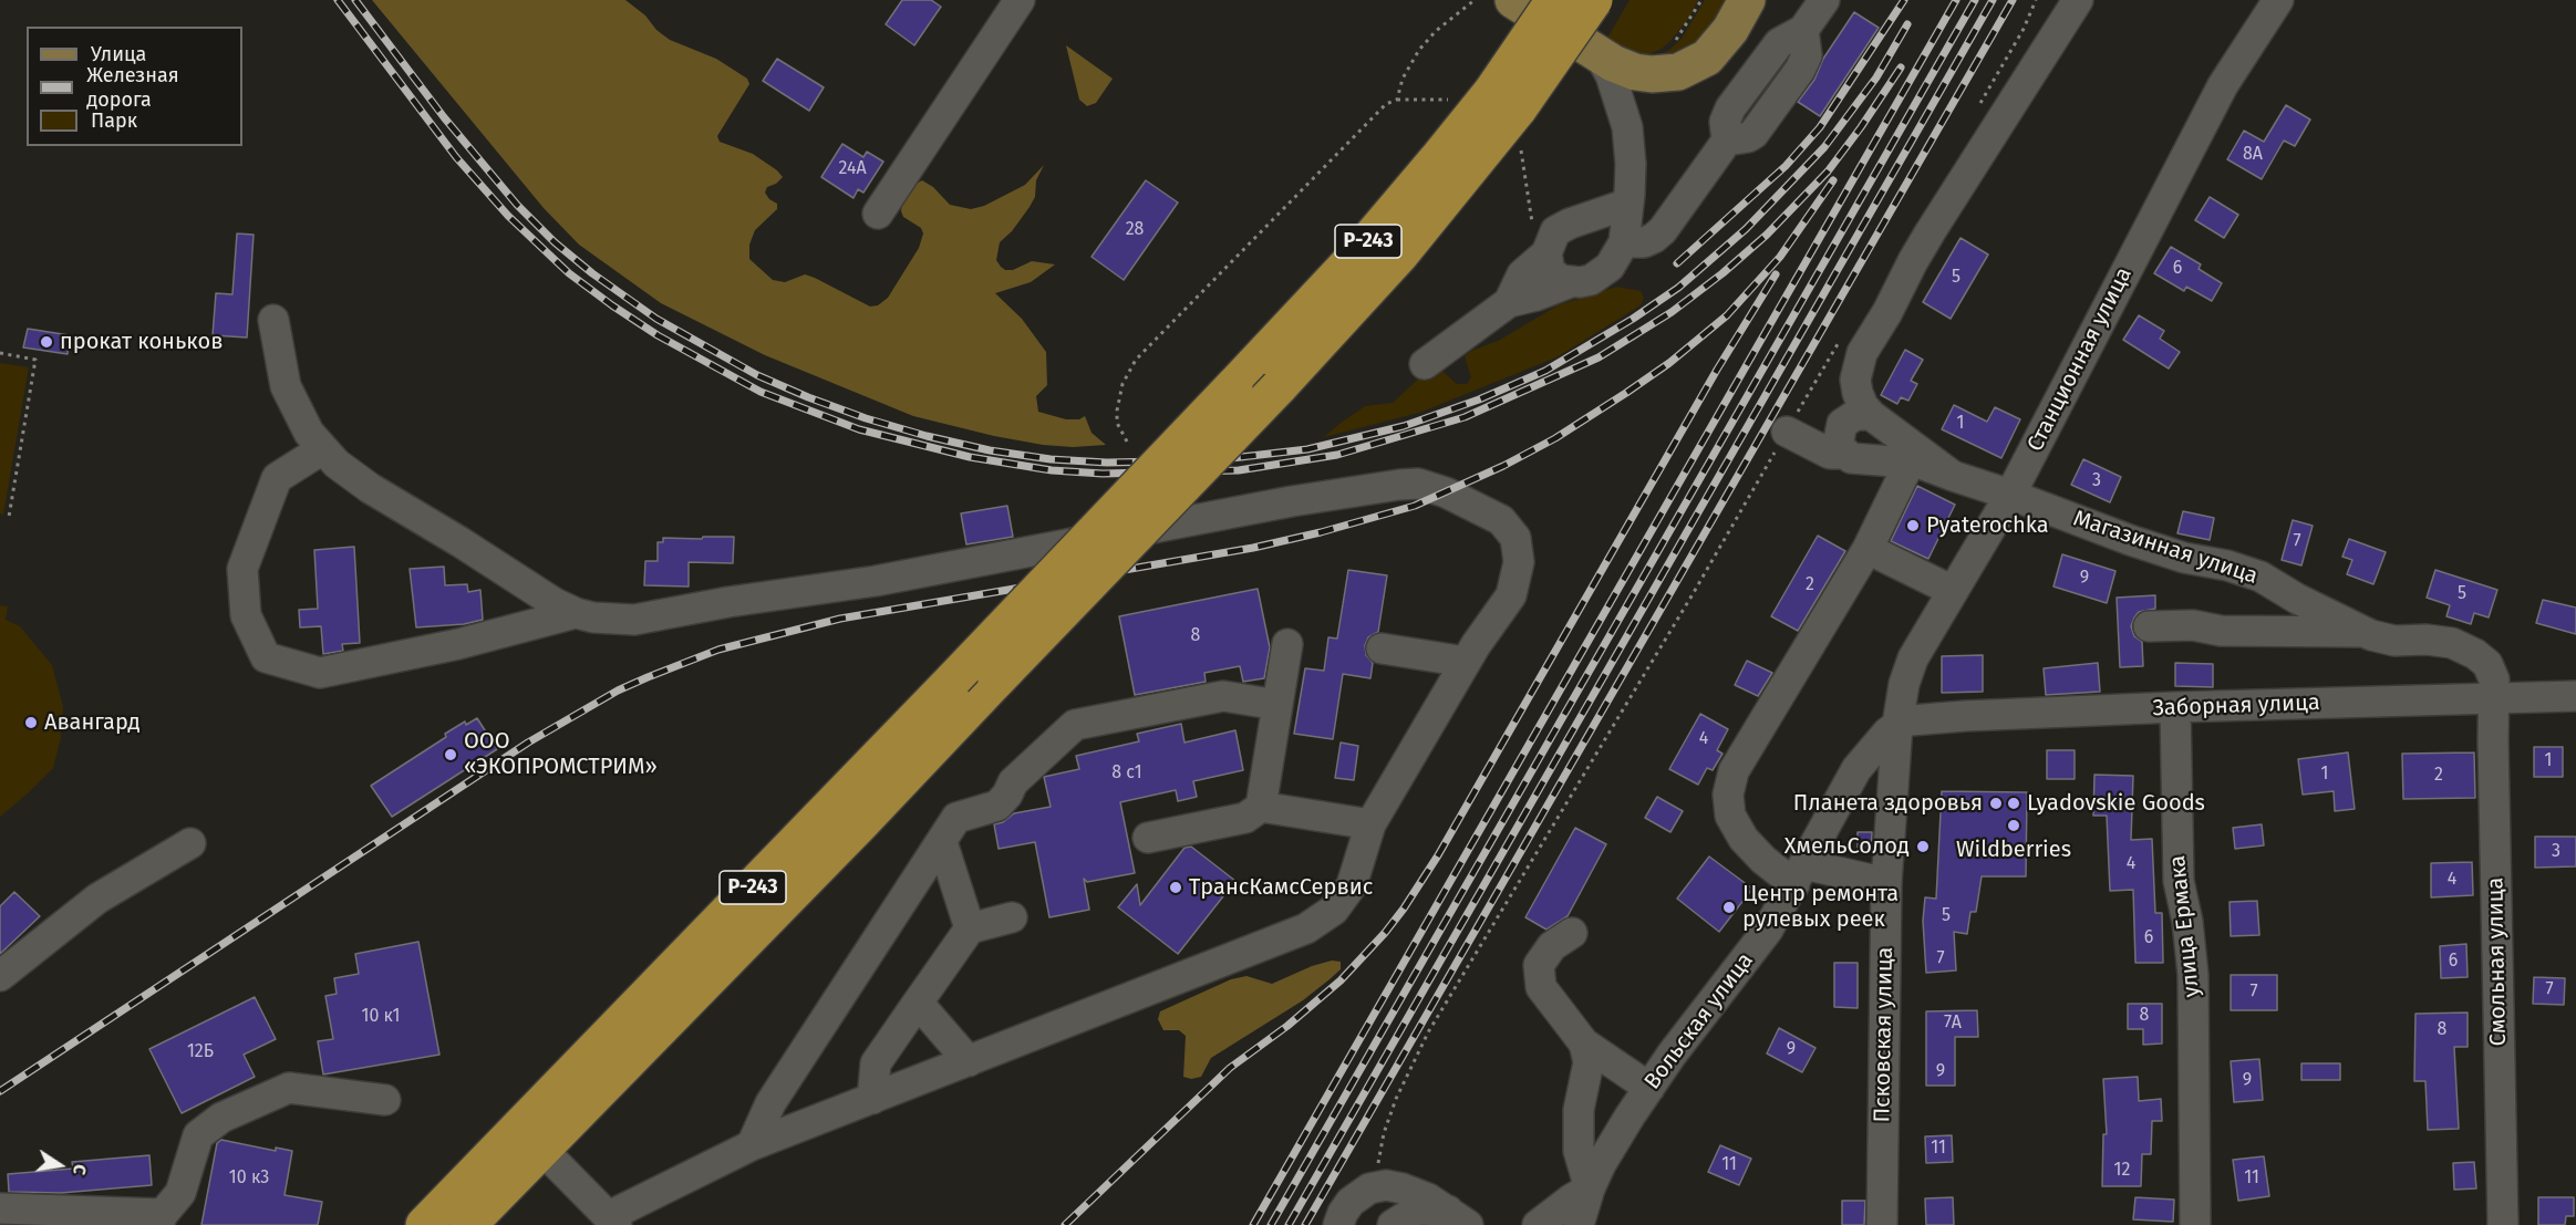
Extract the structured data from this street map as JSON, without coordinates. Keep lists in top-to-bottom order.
{
  "streets": {
    "highway": ["Р-243"],
    "street": [
      "Станционная улица",
      "Магазинная улица",
      "Заборная улица",
      "улица Ермака",
      "Смольная улица",
      "Вольская улица",
      "Псковская улица"
    ]
  },
  "crossings": [
    ["Станционная улица", "Магазинная улица"],
    ["Станционная улица", "Заборная улица"],
    ["Станционная улица", "Вольская улица"],
    ["Станционная улица", "Псковская улица"],
    ["Магазинная улица", "Заборная улица"],
    ["Магазинная улица", "Смольная улица"],
    ["Заборная улица", "улица Ермака"],
    ["Заборная улица", "Смольная улица"],
    ["Заборная улица", "Вольская улица"],
    ["Заборная улица", "Псковская улица"],
    ["Вольская улица", "Псковская улица"]
  ],
  "places": [
    "прокат коньков",
    "Pyaterochka",
    "Авангард",
    "ООО «ЭКОПРОМСТРИМ»",
    "Планета здоровья",
    "Lyadovskie Goods",
    "Wildberries",
    "ХмельСолод",
    "ТрансКамсСервис",
    "Центр ремонта рулевых реек"
  ],
  "house_numbers": [
    "8А",
    "24А",
    "28",
    "6",
    "5",
    "1",
    "3",
    "7",
    "9",
    "2",
    "5",
    "8",
    "4",
    "1",
    "8 с1",
    "1",
    "2",
    "3",
    "4",
    "4",
    "5",
    "6",
    "7",
    "6",
    "7",
    "7",
    "8",
    "10 к1",
    "7А",
    "8",
    "9",
    "12Б",
    "9",
    "9",
    "11",
    "11",
    "12",
    "10 к3",
    "11"
  ],
  "legend": ["Улица", "Железная дорога", "Парк"],
  "north": "right"
}
